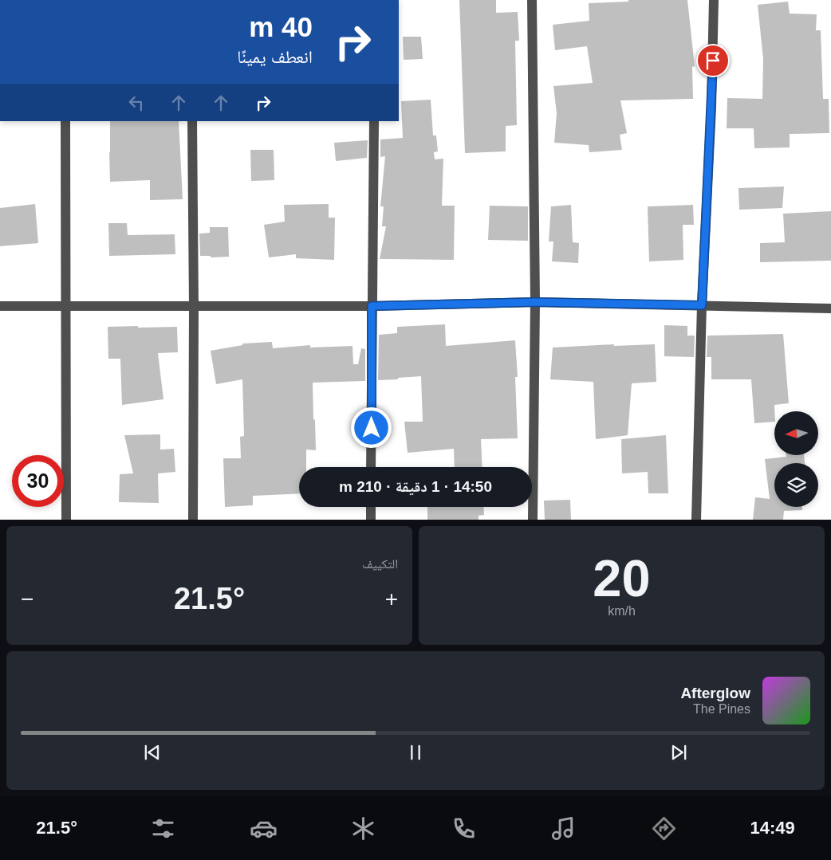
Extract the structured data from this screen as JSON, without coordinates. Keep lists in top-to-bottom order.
{
  "north": "left",
  "page": {
    "turn": ["40 m", "انعطف يمينًا"],
    "limit": "30",
    "trip": "14:50 · 1 دقيقة · 210 m",
    "tile": [
      ["20", "km/h"],
      "التكييف"
    ],
    "heat": ["−", "21.5°", "+"],
    "song": ["Afterglow", "The Pines"],
    "tabs": ["14:49", "21.5°"]
  }
}
